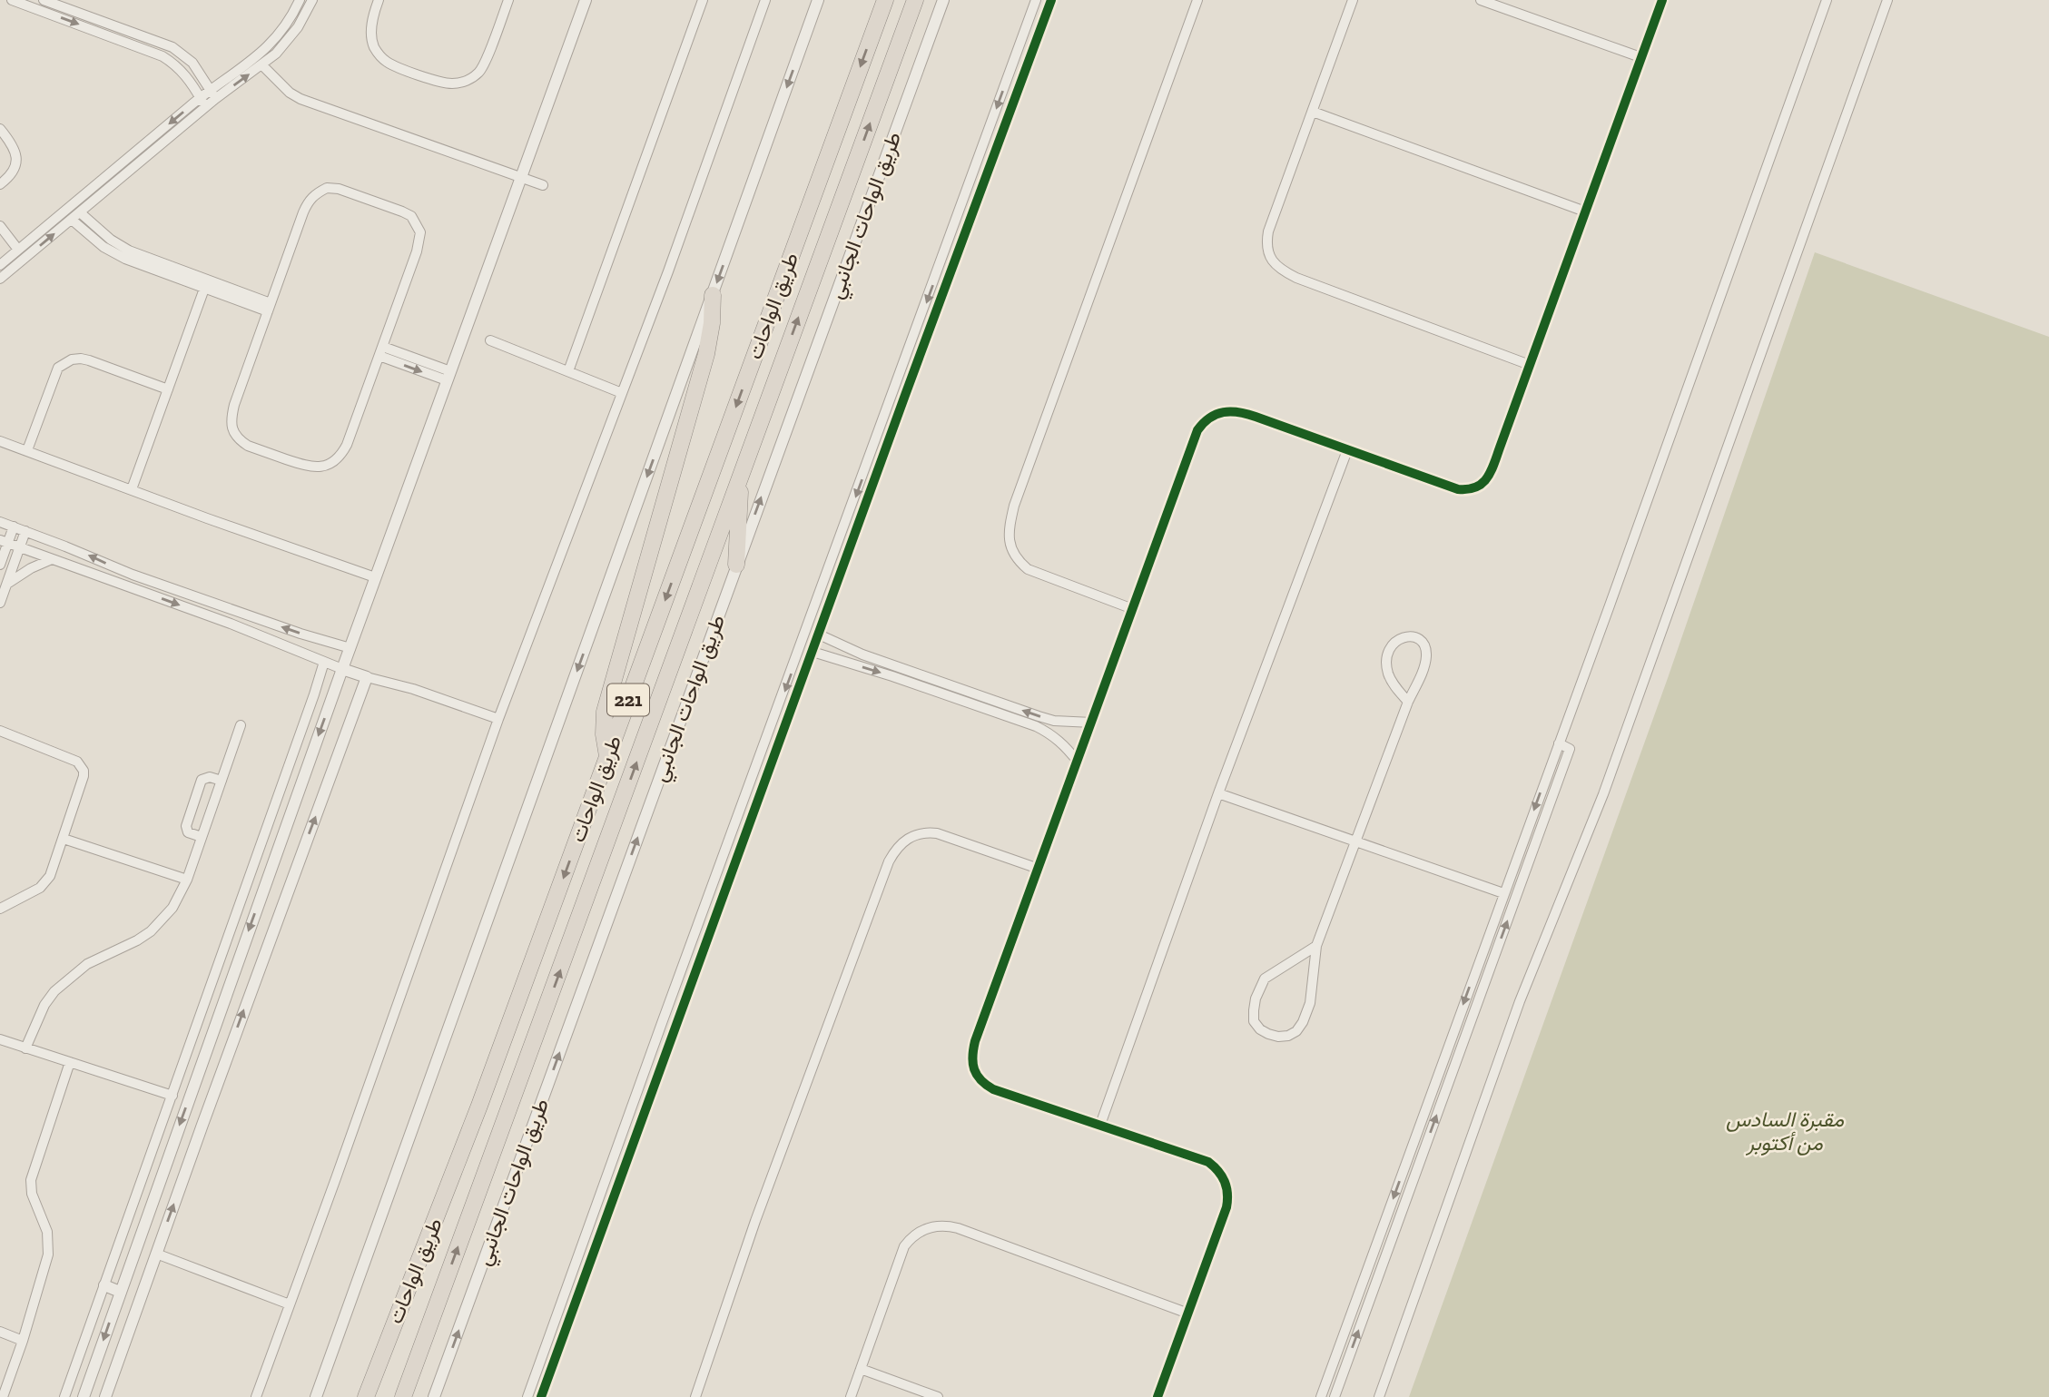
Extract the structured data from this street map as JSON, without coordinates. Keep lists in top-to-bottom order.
{
  "streets": {
    "highway": ["طريق الواحات", "221"],
    "street": ["طريق الواحات الجانبي"]
  },
  "parks": ["مقبرة السادس من أكتوبر"]
}
